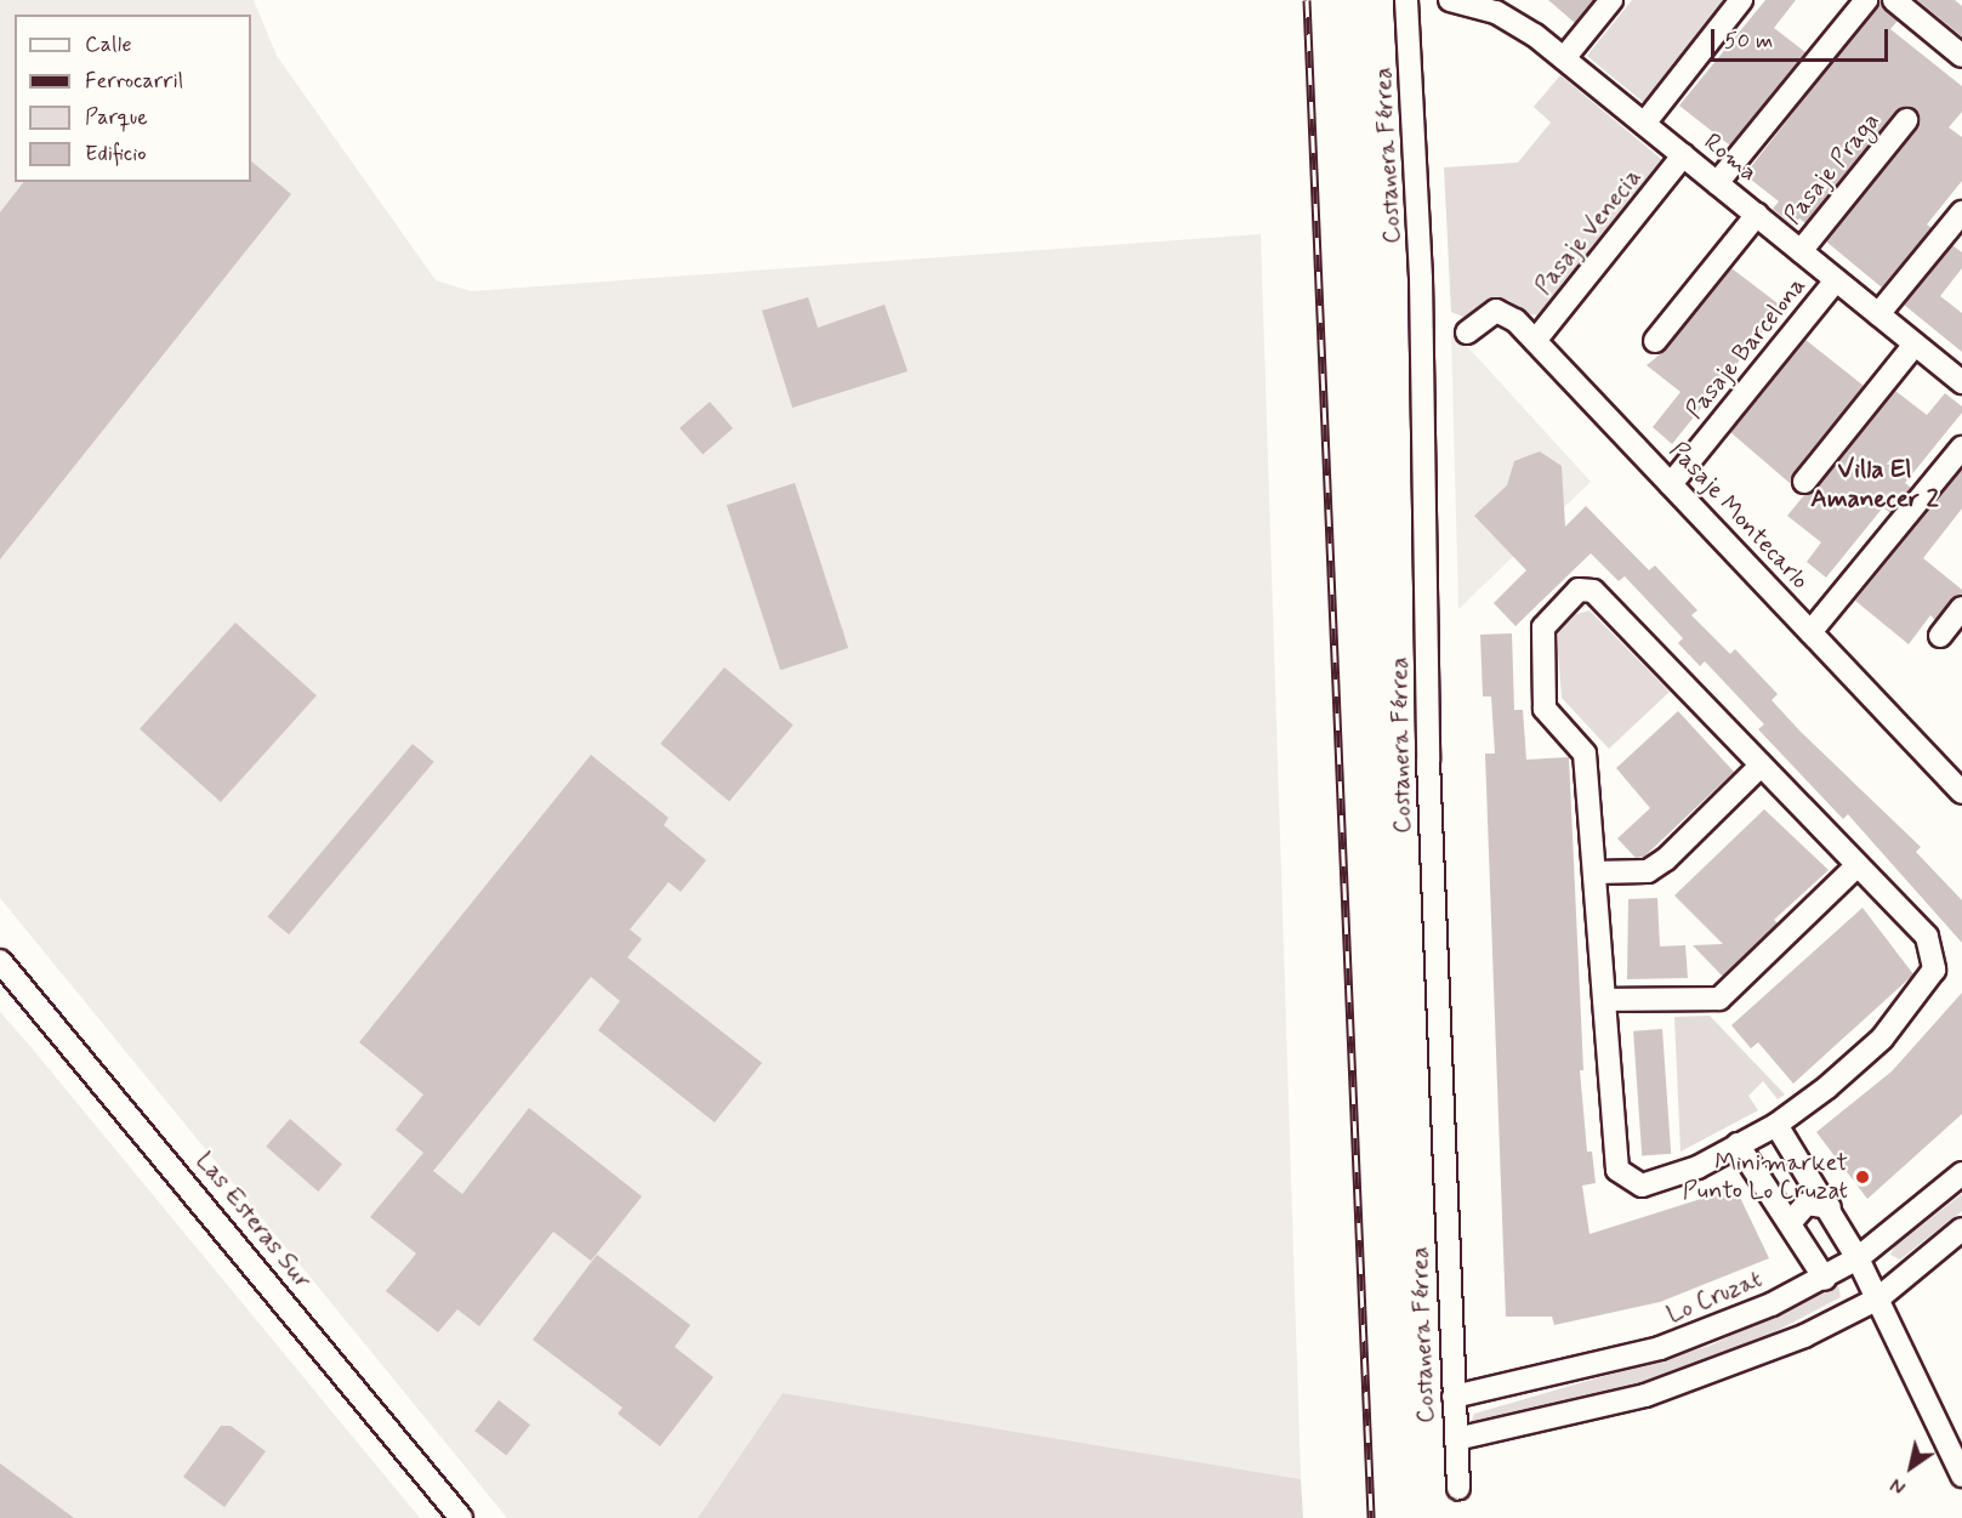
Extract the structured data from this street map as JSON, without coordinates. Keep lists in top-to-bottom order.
{
  "streets": {
    "street": [
      "Costanera Férrea",
      "Roma",
      "Pasaje Praga",
      "Pasaje Venecia",
      "Pasaje Barcelona",
      "Pasaje Montecarlo",
      "Las Esteras Sur",
      "Lo Cruzat"
    ]
  },
  "crossings": [
    ["Costanera Férrea", "Lo Cruzat"],
    ["Roma", "Pasaje Praga"],
    ["Roma", "Pasaje Venecia"],
    ["Roma", "Pasaje Barcelona"],
    ["Pasaje Venecia", "Pasaje Montecarlo"],
    ["Pasaje Barcelona", "Pasaje Montecarlo"]
  ],
  "districts": ["Villa El Amanecer 2"],
  "places": ["Minimarket Punto Lo Cruzat"],
  "legend": [
    "Calle",
    "Ferrocarril",
    "Parque",
    "Edificio"
  ],
  "scale_bar": "50 m",
  "north": "bottom left"
}
